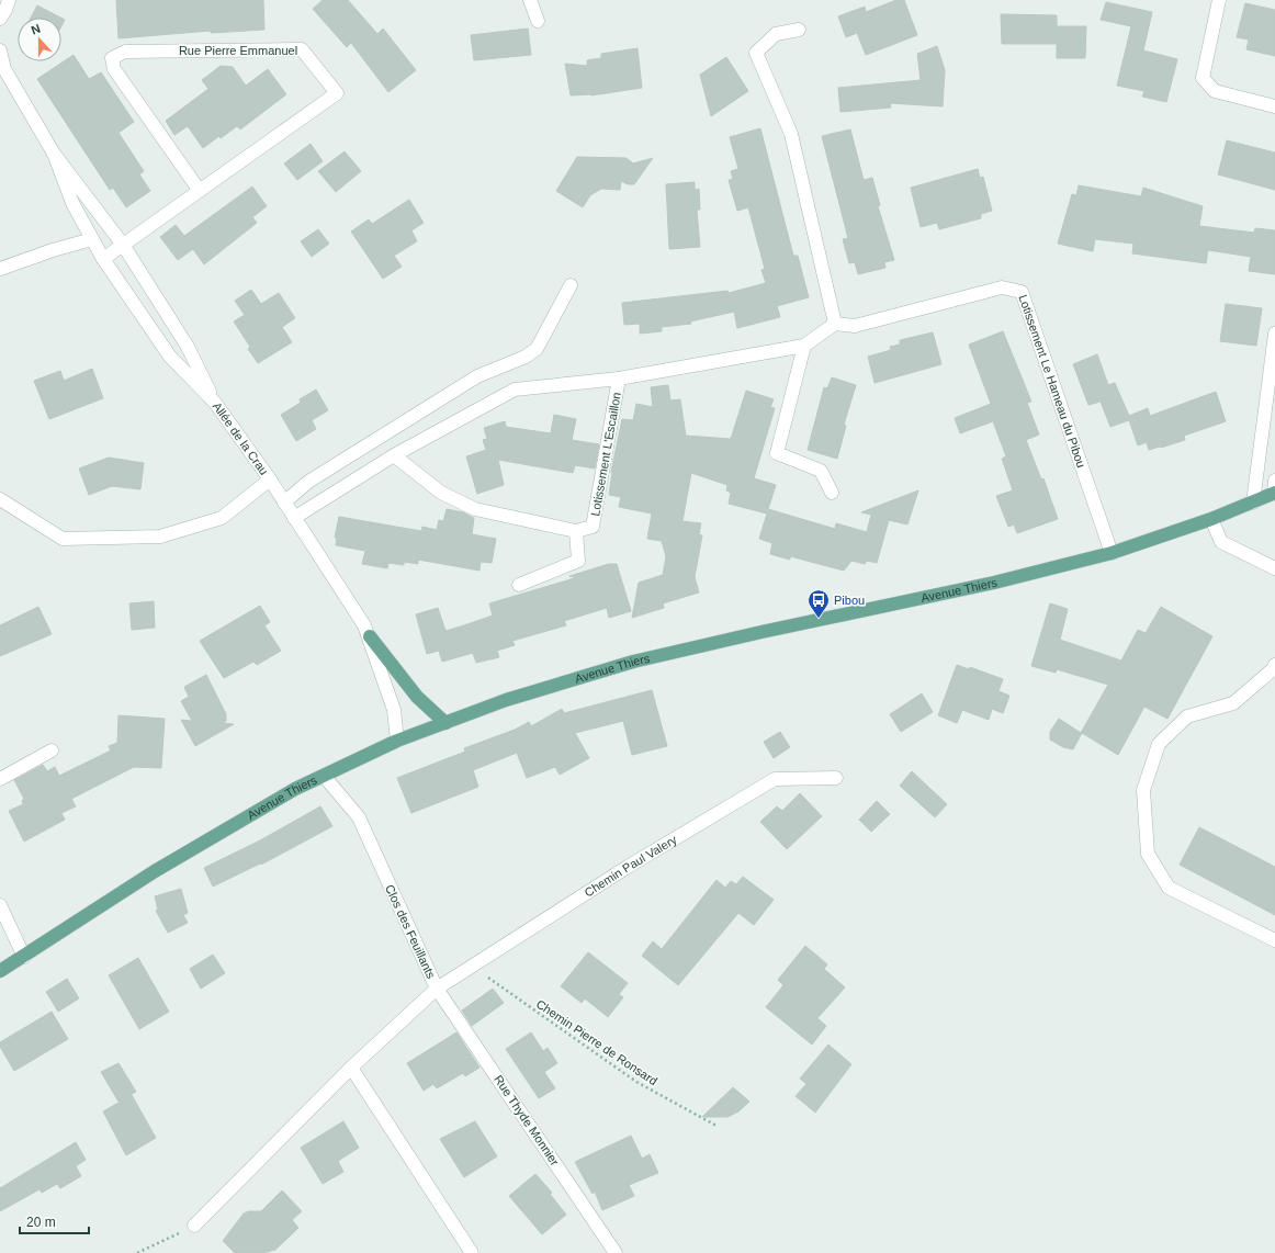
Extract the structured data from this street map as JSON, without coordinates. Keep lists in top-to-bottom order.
{
  "streets": {
    "main road": ["Avenue Thiers"],
    "street": [
      "Rue Pierre Emmanuel",
      "Lotissement Le Hameau du Pibou",
      "Allée de la Crau",
      "Lotissement L'Escaillon",
      "Chemin Paul Valery",
      "Clos des Feuillants",
      "Rue Thyde Monnier"
    ],
    "path": ["Chemin Pierre de Ronsard"]
  },
  "crossings": [
    ["Rue Pierre Emmanuel", "Allée de la Crau"],
    ["Lotissement Le Hameau du Pibou", "Avenue Thiers"],
    ["Allée de la Crau", "Lotissement L'Escaillon"],
    ["Allée de la Crau", "Avenue Thiers"],
    ["Avenue Thiers", "Clos des Feuillants"],
    ["Chemin Paul Valery", "Clos des Feuillants"],
    ["Chemin Paul Valery", "Chemin Pierre de Ronsard"],
    ["Chemin Paul Valery", "Rue Thyde Monnier"],
    ["Clos des Feuillants", "Rue Thyde Monnier"]
  ],
  "places": {
    "bus stop": ["Pibou"]
  },
  "scale_bar": "20 m",
  "north": "top"
}
